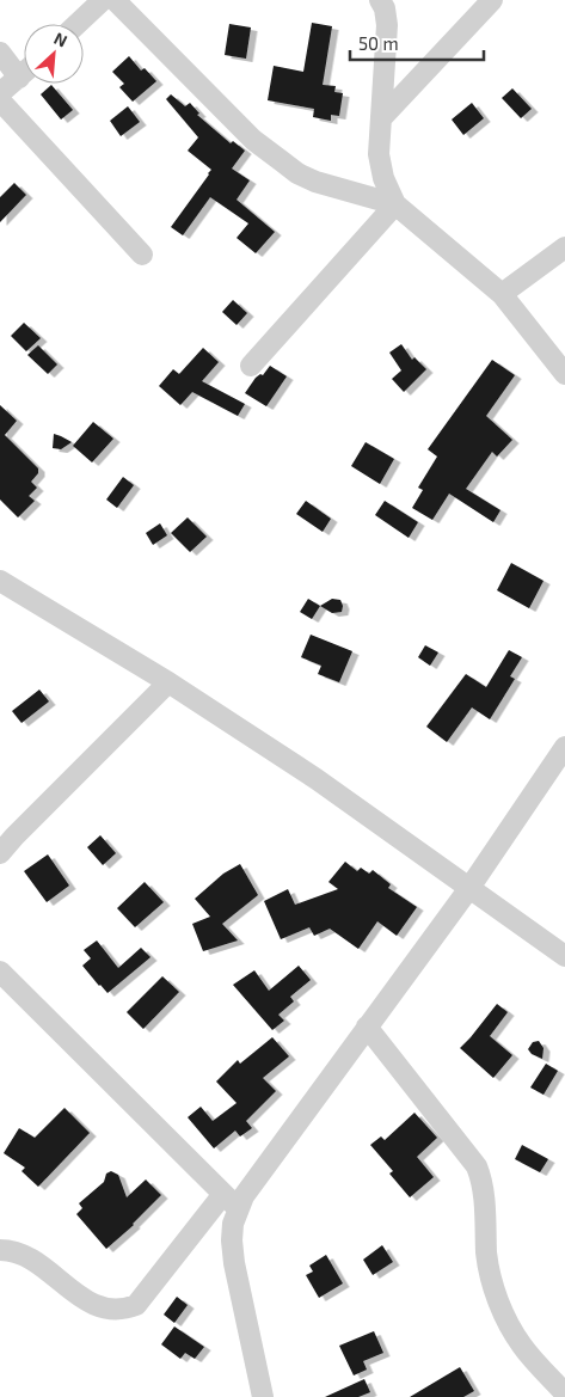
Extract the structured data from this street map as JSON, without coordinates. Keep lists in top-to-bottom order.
{
  "scale_bar": "50 m",
  "north": "top right"
}
